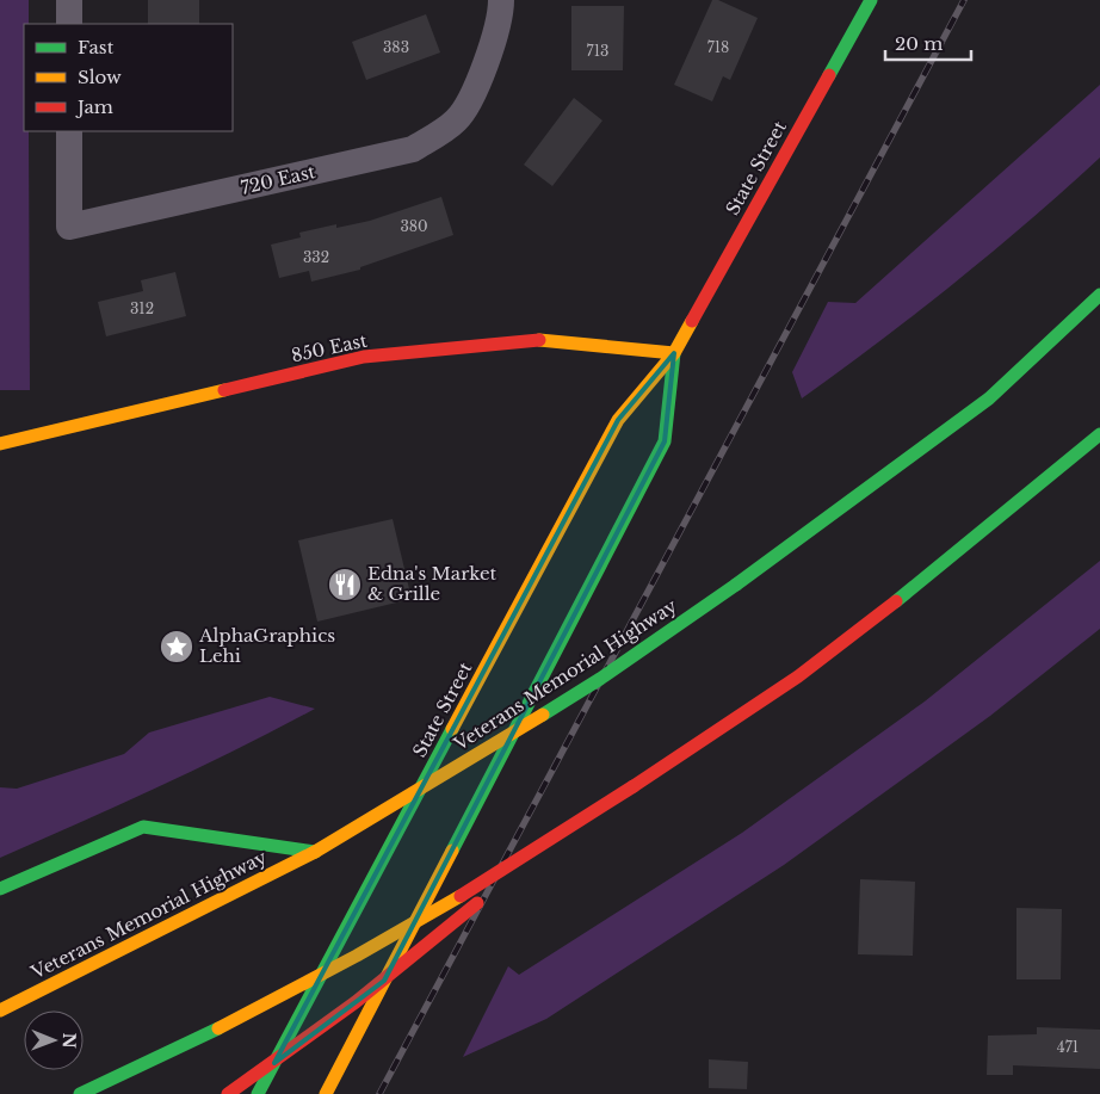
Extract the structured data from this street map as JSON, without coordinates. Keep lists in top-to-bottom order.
{
  "streets": {
    "main road": ["State Street", "850 East", "Veterans Memorial Highway"],
    "street": ["720 East"]
  },
  "crossings": [
    ["State Street", "850 East"]
  ],
  "places": {
    "restaurant": ["Edna's Market & Grille"],
    "place": ["AlphaGraphics Lehi"]
  },
  "house_numbers": [
    "383",
    "718",
    "713",
    "380",
    "332",
    "312",
    "471"
  ],
  "legend": ["Fast", "Slow", "Jam"],
  "scale_bar": "20 m",
  "north": "right"
}
